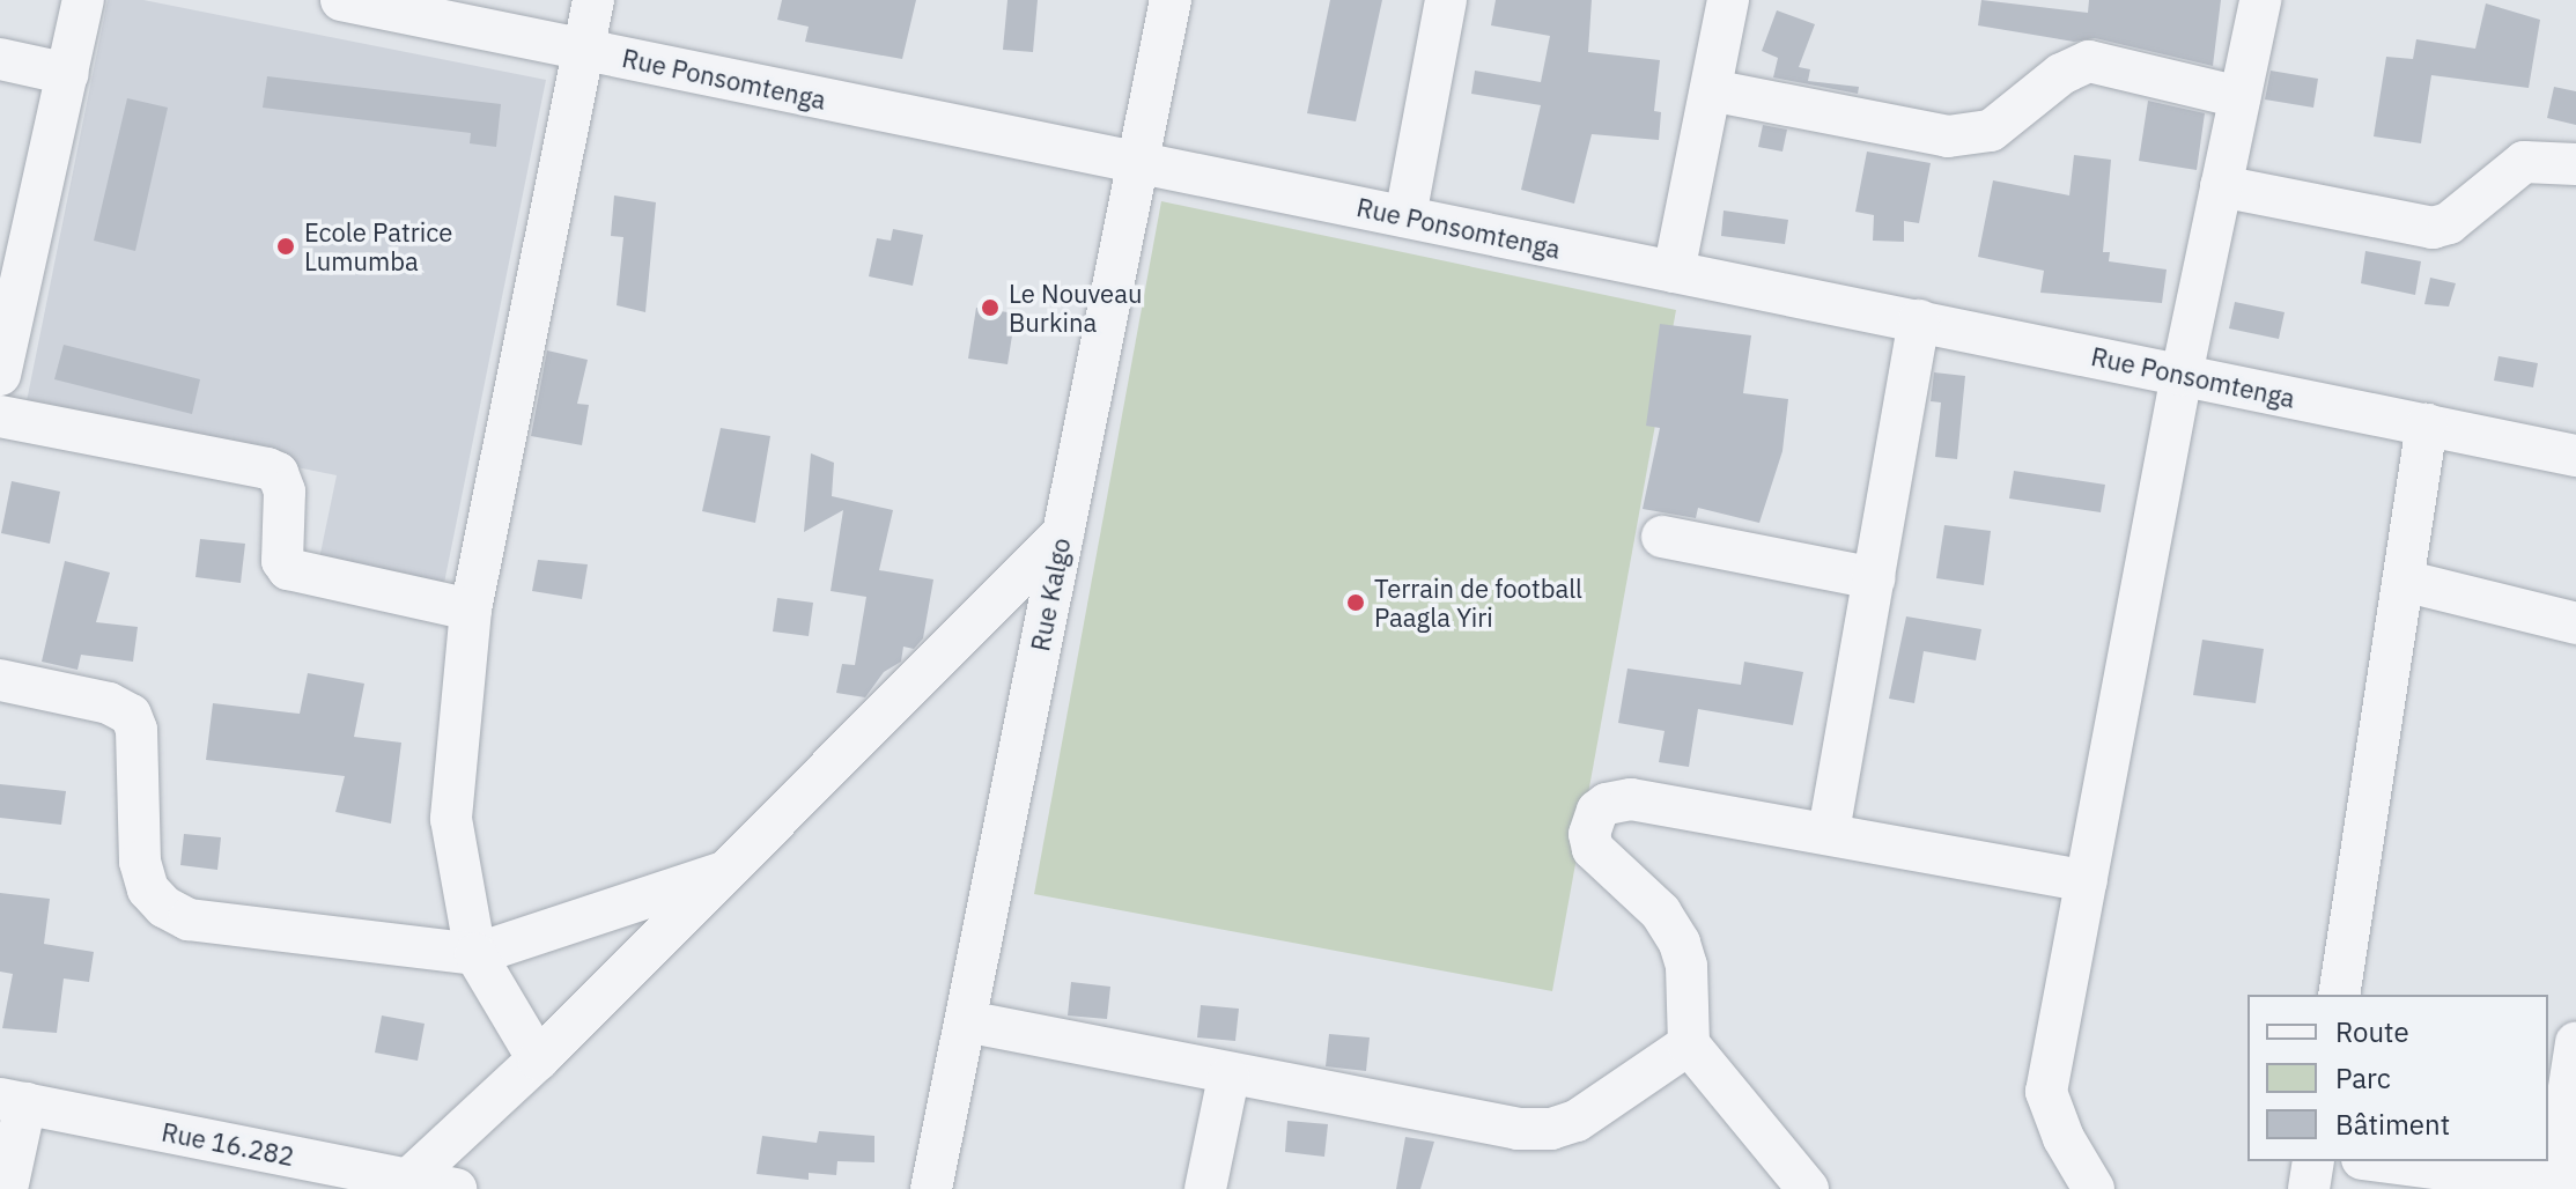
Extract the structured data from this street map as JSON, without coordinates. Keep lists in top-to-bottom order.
{
  "streets": {
    "street": ["Rue Ponsomtenga", "Rue Kalgo", "Rue 16.282"]
  },
  "crossings": [
    ["Rue Ponsomtenga", "Rue Kalgo"]
  ],
  "places": ["Ecole Patrice Lumumba", "Le Nouveau Burkina", "Terrain de football Paagla Yiri"],
  "legend": ["Route", "Parc", "Bâtiment"]
}
